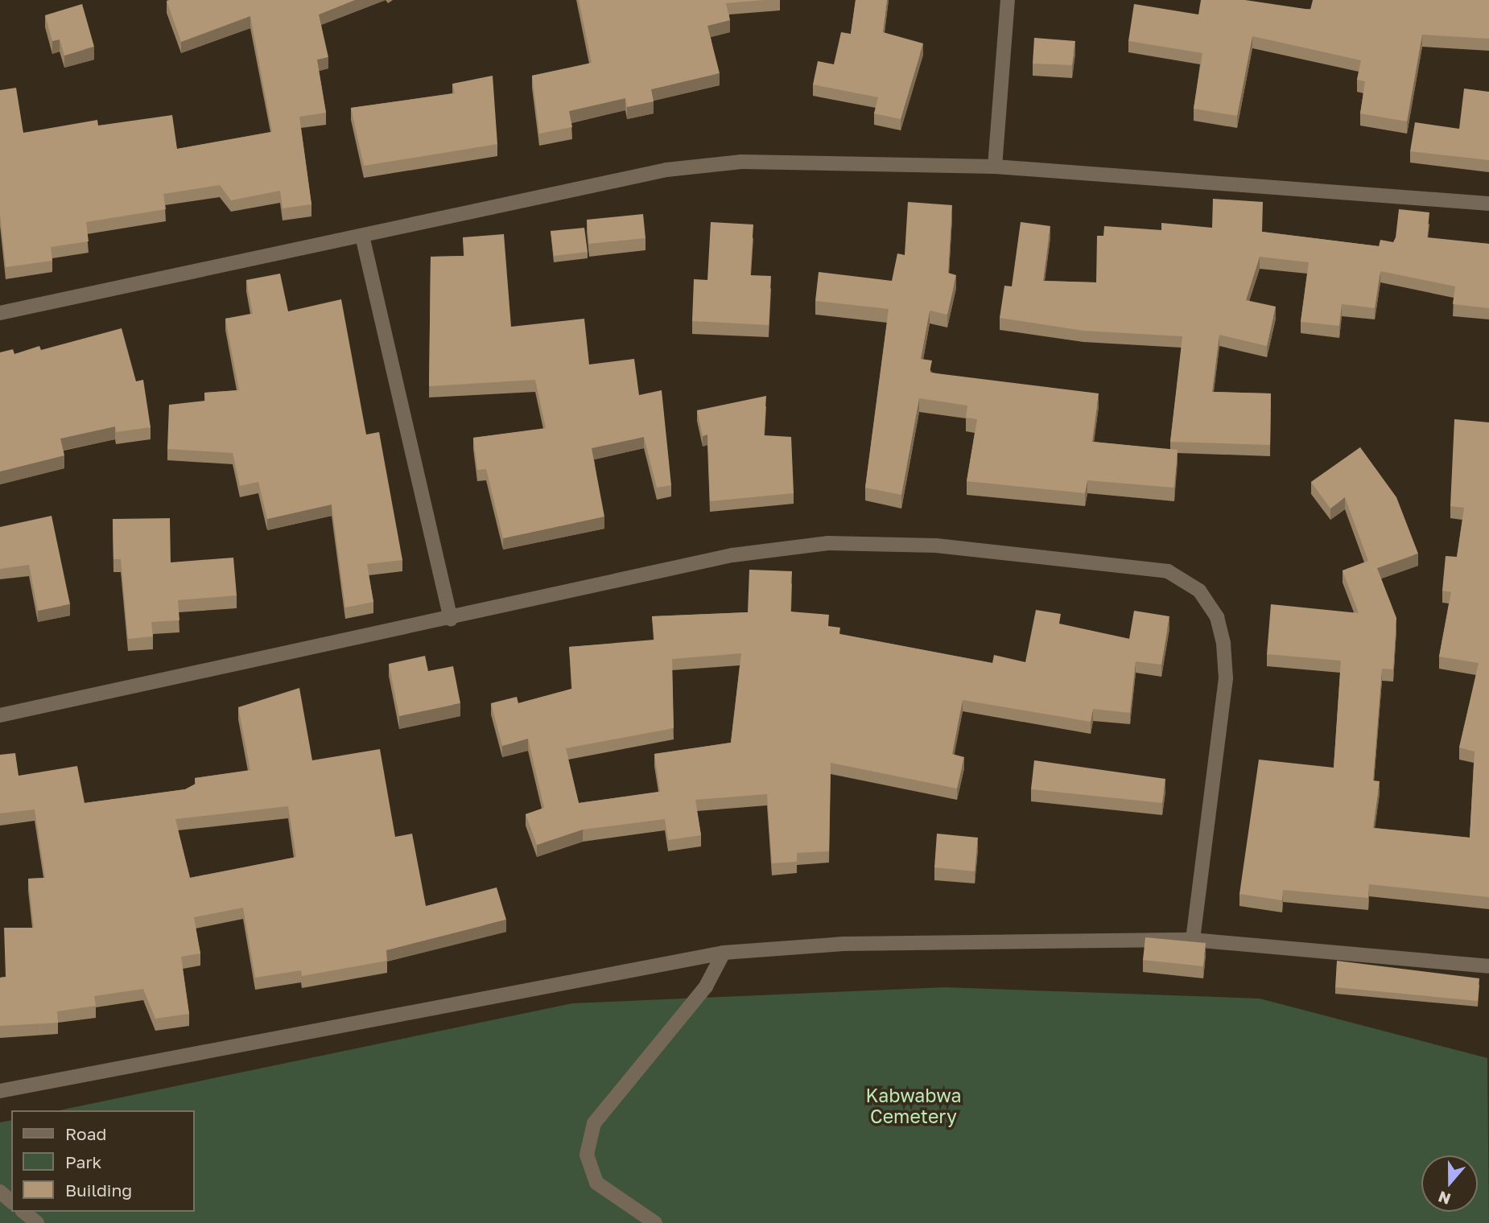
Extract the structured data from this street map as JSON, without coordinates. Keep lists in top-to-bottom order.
{
  "parks": ["Kabwabwa Cemetery"],
  "legend": ["Road", "Park", "Building"],
  "north": "bottom"
}
